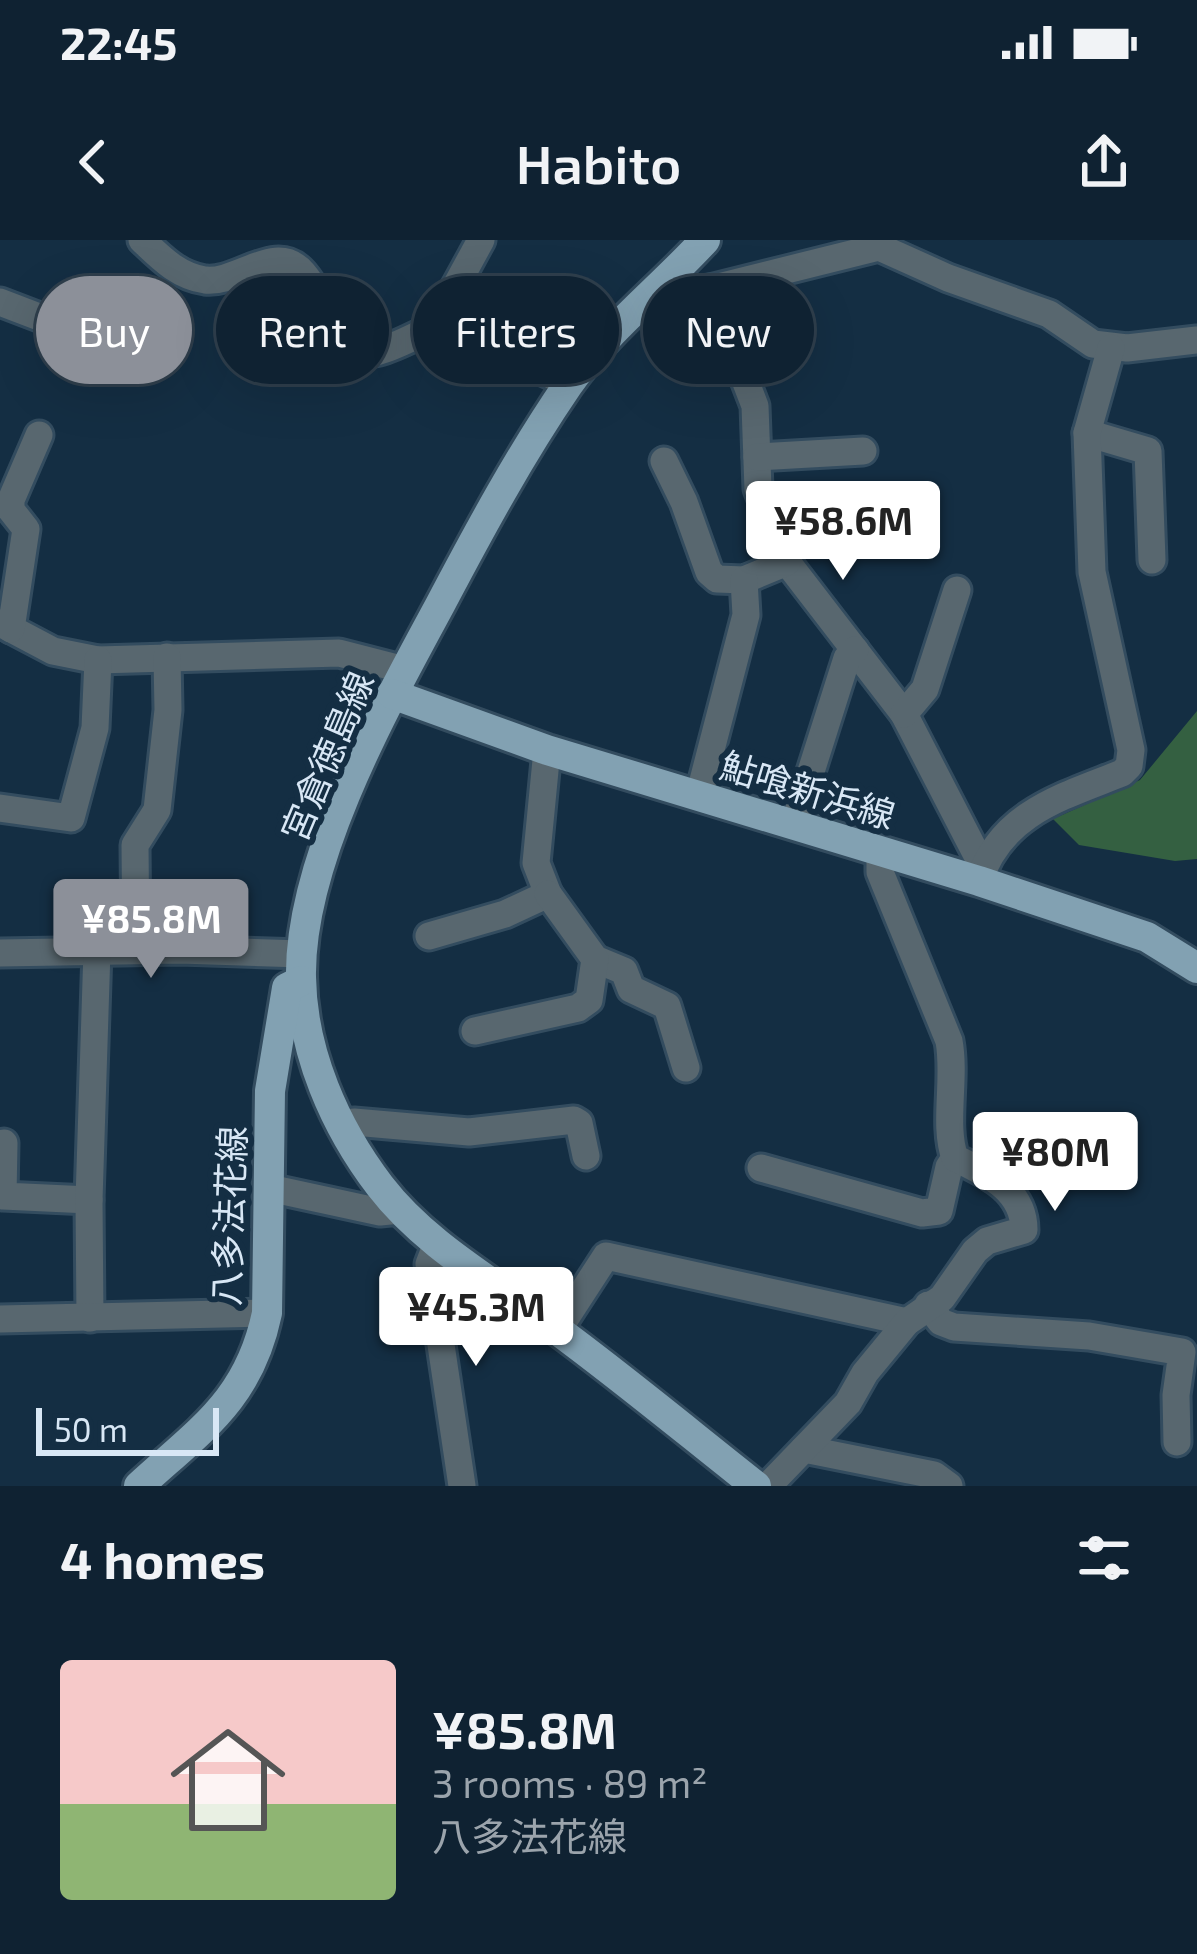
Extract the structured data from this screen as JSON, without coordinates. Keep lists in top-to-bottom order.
{
  "streets": {
    "main road": ["宮倉徳島線", "鮎喰新浜線", "八多法花線"]
  },
  "crossings": [
    ["宮倉徳島線", "鮎喰新浜線"],
    ["宮倉徳島線", "八多法花線"]
  ],
  "scale_bar": "50 m",
  "page": {
    "status": "22:45",
    "header": "Habito",
    "chip": [
      "Buy",
      "Rent",
      "Filters",
      "New"
    ],
    "price": [
      "¥58.6M",
      "¥85.8M",
      "¥80M",
      "¥45.3M"
    ],
    "scale": "50 m",
    "heading": "4 homes",
    "list": [
      {
        "name": "¥85.8M",
        "note": "3 rooms · 89 m² · 八多法花線"
      }
    ]
  }
}
